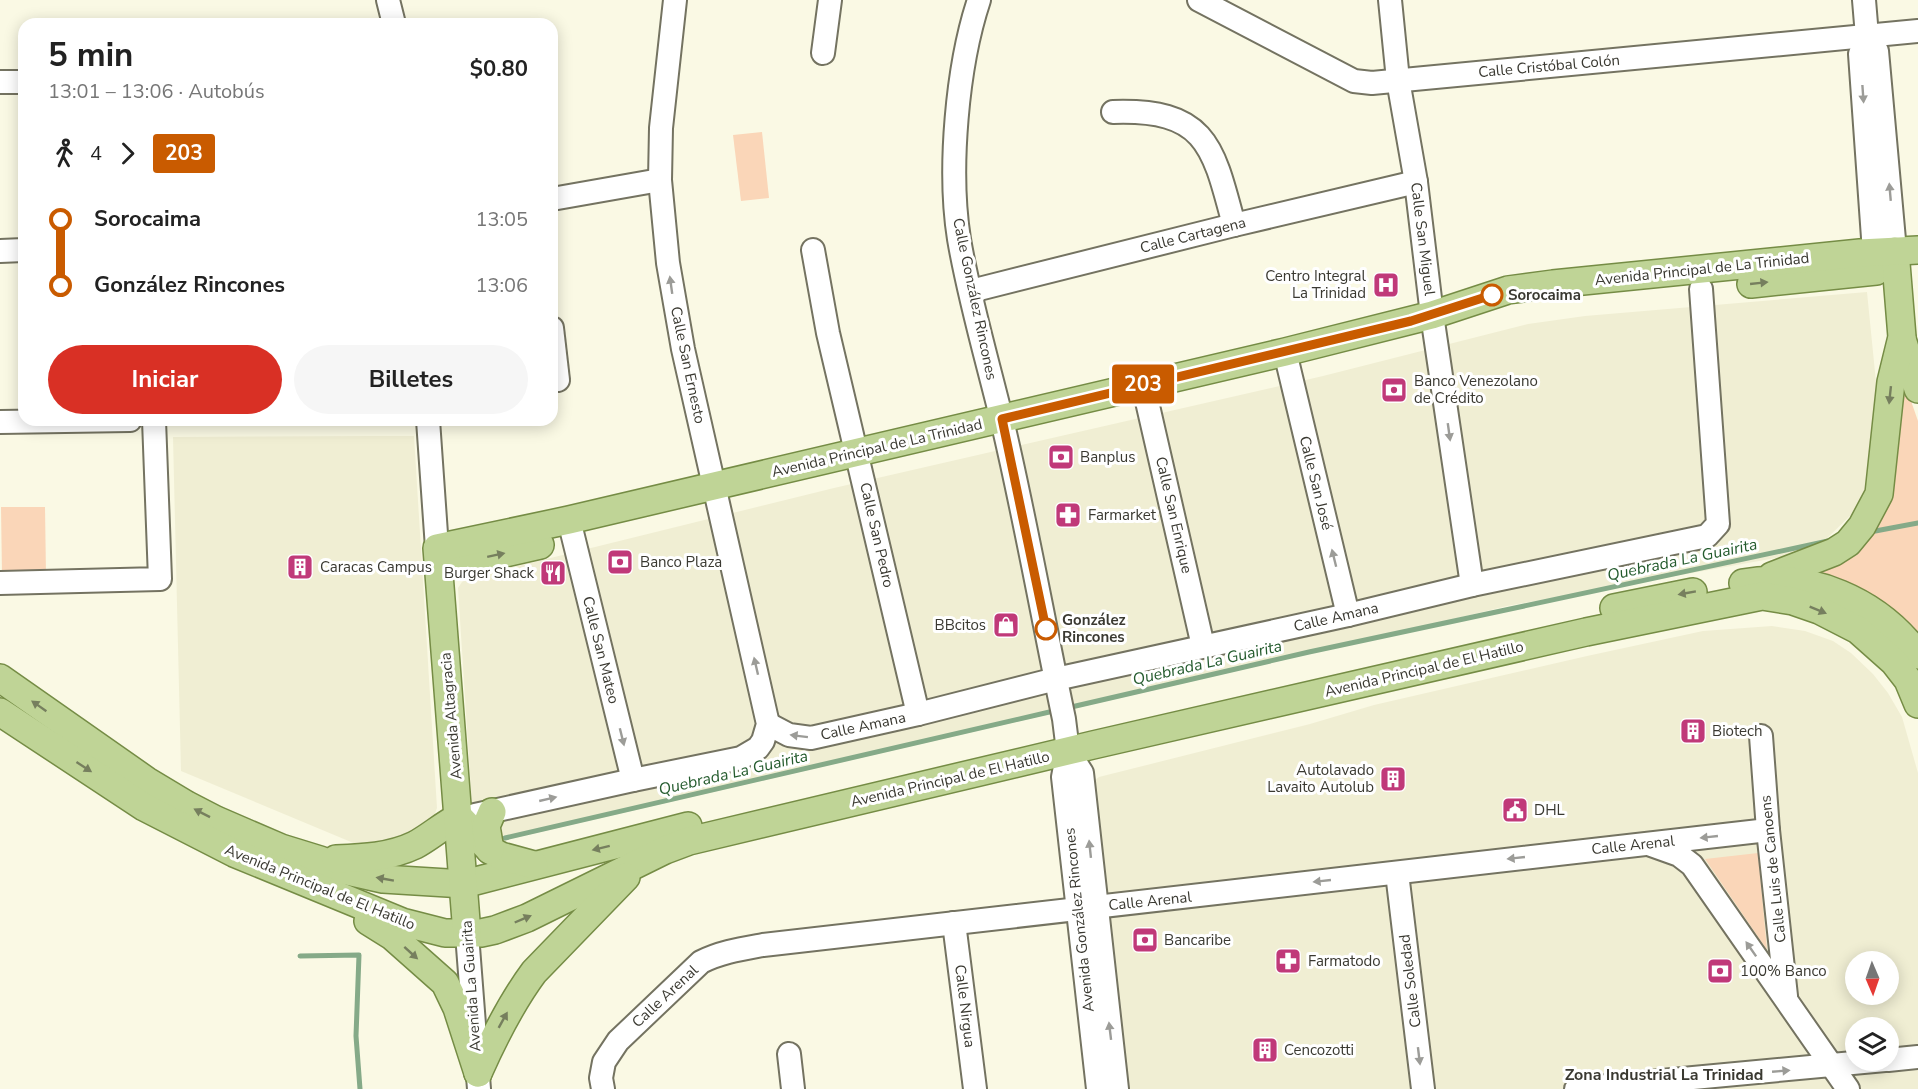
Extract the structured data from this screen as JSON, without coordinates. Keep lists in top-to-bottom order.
{
  "streets": {
    "main road": [
      "Avenida Principal de La Trinidad",
      "Avenida Principal de El Hatillo",
      "Avenida Altagracia",
      "Avenida La Guairita"
    ],
    "street": [
      "Calle Cristóbal Colón",
      "Calle Cartagena",
      "Calle San Miguel",
      "Calle González Rincones",
      "Calle San Ernesto",
      "Calle San José",
      "Calle San Enrique",
      "Calle San Pedro",
      "Calle Amana",
      "Calle San Mateo",
      "Calle Arenal",
      "Calle Luis de Canoens",
      "Avenida González Rincones",
      "Calle Soledad",
      "Calle Nirgua"
    ]
  },
  "crossings": [
    ["Calle Cristóbal Colón", "Calle San Miguel"],
    ["Calle Cartagena", "Calle San Miguel"],
    ["Calle Cartagena", "Calle González Rincones"],
    ["Calle San Miguel", "Avenida Principal de La Trinidad"],
    ["Calle San Miguel", "Calle Amana"],
    ["Avenida Principal de La Trinidad", "Calle González Rincones"],
    ["Avenida Principal de La Trinidad", "Calle San Ernesto"],
    ["Avenida Principal de La Trinidad", "Calle San José"],
    ["Avenida Principal de La Trinidad", "Calle San Enrique"],
    ["Avenida Principal de La Trinidad", "Calle San Pedro"],
    ["Avenida Principal de La Trinidad", "Calle Amana"],
    ["Avenida Principal de La Trinidad", "Calle San Mateo"],
    ["Avenida Principal de La Trinidad", "Avenida Altagracia"],
    ["Avenida Principal de La Trinidad", "Avenida González Rincones"],
    ["Calle González Rincones", "Avenida González Rincones"],
    ["Calle San Ernesto", "Calle Amana"],
    ["Calle San José", "Calle Amana"],
    ["Calle San Enrique", "Calle Amana"],
    ["Calle San Pedro", "Calle Amana"],
    ["Calle Amana", "Avenida González Rincones"],
    ["Avenida Principal de El Hatillo", "Avenida Altagracia"],
    ["Avenida Principal de El Hatillo", "Avenida González Rincones"],
    ["Avenida Principal de El Hatillo", "Avenida La Guairita"],
    ["Avenida Altagracia", "Avenida La Guairita"],
    ["Calle Arenal", "Calle Luis de Canoens"],
    ["Calle Arenal", "Avenida González Rincones"],
    ["Calle Arenal", "Calle Soledad"],
    ["Calle Arenal", "Calle Nirgua"]
  ],
  "one_way": [
    "Calle San Miguel",
    "Calle San Ernesto",
    "Calle San José",
    "Calle San Mateo",
    "Calle Arenal",
    "Calle Luis de Canoens",
    "Calle Soledad"
  ],
  "districts": ["Zona Industrial La Trinidad"],
  "water": ["Quebrada La Guairita"],
  "places": {
    "hospital": ["Centro Integral La Trinidad"],
    "other": ["Sorocaima", "González Rincones"],
    "bank": [
      "Banco Venezolano de Crédito",
      "Banplus",
      "Banco Plaza",
      "Bancaribe",
      "100% Banco"
    ],
    "pharmacy": ["Farmarket", "Farmatodo"],
    "building": [
      "Caracas Campus",
      "Biotech",
      "Autolavado Lavaito Autolub",
      "Cencozotti"
    ],
    "restaurant": ["Burger Shack"],
    "shop": ["BBcitos"],
    "public building": ["DHL"]
  },
  "lines": ["bus line 203"],
  "north": "bottom",
  "page": {
    "on_map": "203",
    "heading": ["5 min", "13:01 – 13:06 · Autobús", "$0.80"],
    "legs": ["4", "203"],
    "list": [
      {
        "name": "Sorocaima",
        "value": "13:05"
      },
      {
        "name": "González Rincones",
        "value": "13:06"
      }
    ],
    "buttons": ["Iniciar", "Billetes"]
  }
}
